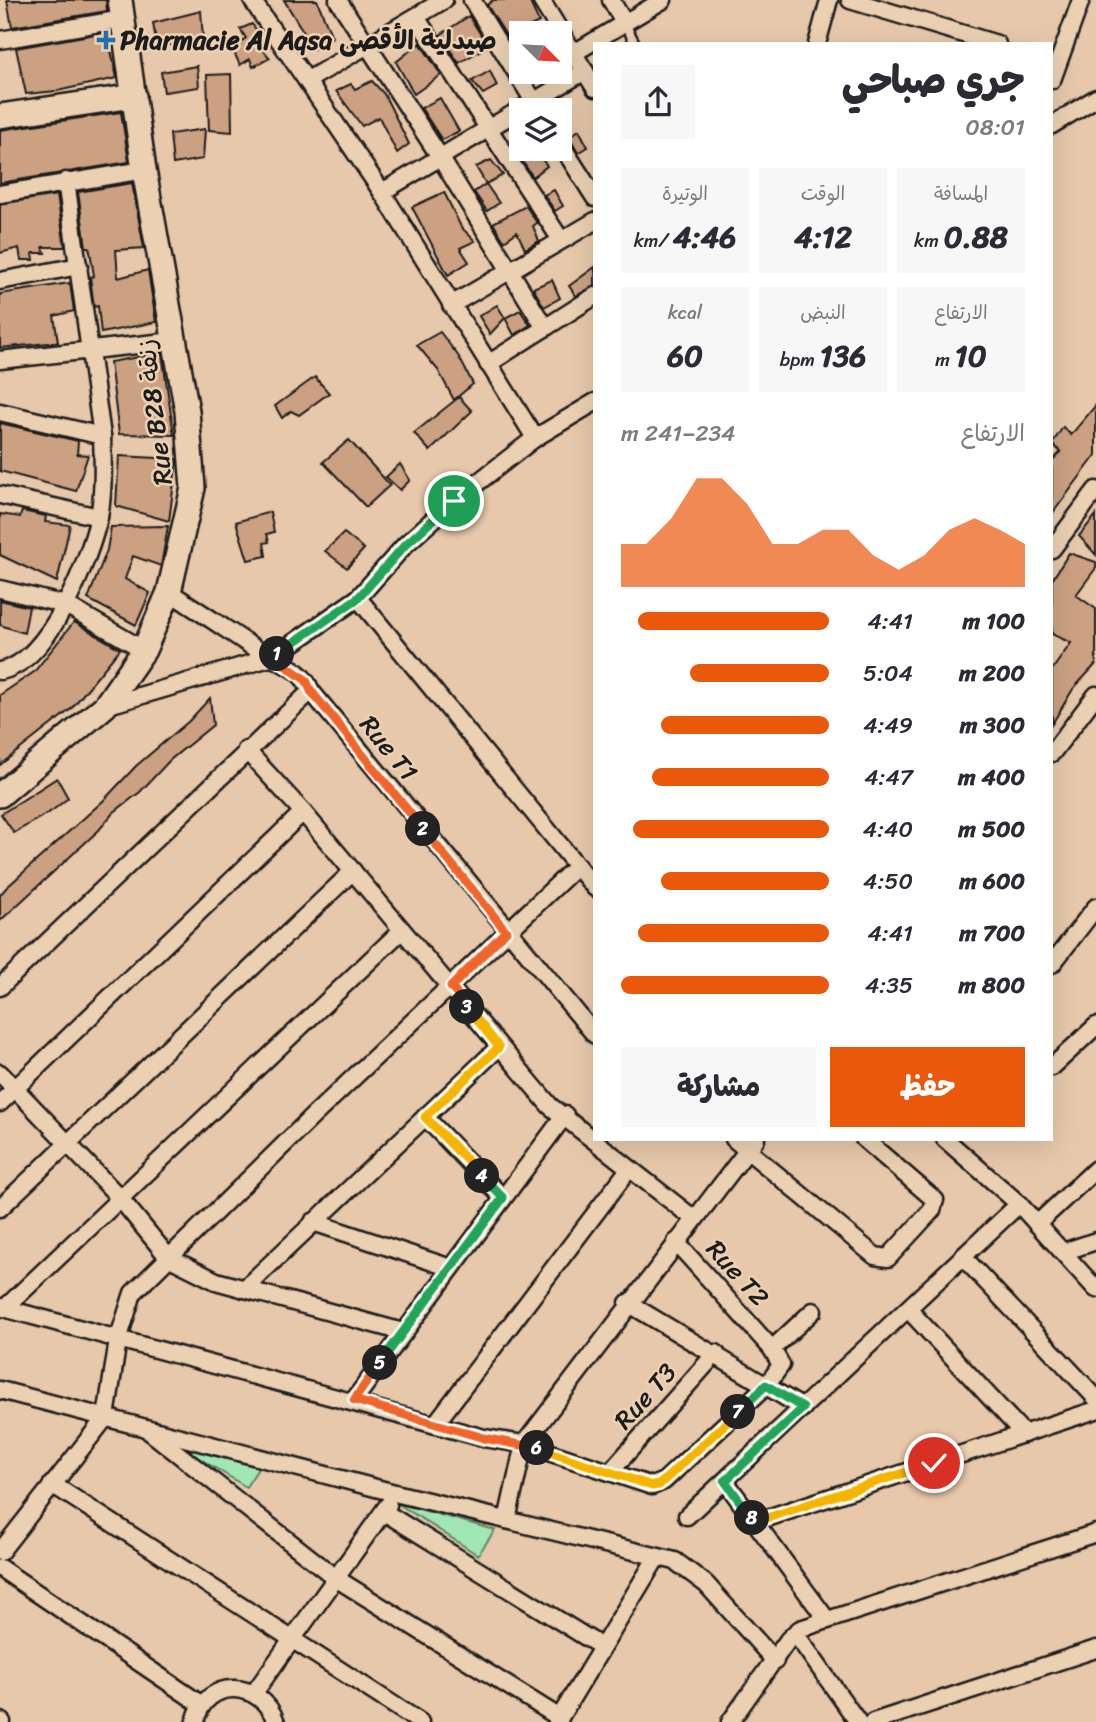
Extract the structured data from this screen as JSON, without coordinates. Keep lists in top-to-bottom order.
{
  "streets": {
    "street": [
      "Rue B28 زنقة",
      "Rue T1",
      "Rue T2",
      "Rue T3"
    ]
  },
  "crossings": [
    ["Rue B28 زنقة", "Rue T1"]
  ],
  "places": {
    "health": ["Pharmacie Al Aqsa صيدلية الأقصى"]
  },
  "north": "bottom right",
  "page": {
    "heading": ["جري صباحي", "08:01"],
    "stats": [
      ["المسافة", "0.88 km"],
      ["الوقت", "4:12"],
      ["الوتيرة", "4:46 /km"],
      ["الارتفاع", "10 m"],
      ["النبض", "136 bpm"],
      ["kcal", "60"]
    ],
    "chart": ["الارتفاع", "234–241 m"],
    "list": [
      {
        "name": "100 m",
        "note": "4:41"
      },
      {
        "name": "200 m",
        "note": "5:04"
      },
      {
        "name": "300 m",
        "note": "4:49"
      },
      {
        "name": "400 m",
        "note": "4:47"
      },
      {
        "name": "500 m",
        "note": "4:40"
      },
      {
        "name": "600 m",
        "note": "4:50"
      },
      {
        "name": "700 m",
        "note": "4:41"
      },
      {
        "name": "800 m",
        "note": "4:35"
      }
    ],
    "pins": [
      "1",
      "2",
      "3",
      "4",
      "5",
      "7",
      "6",
      "8"
    ],
    "buttons": ["حفظ", "مشاركة"]
  }
}
